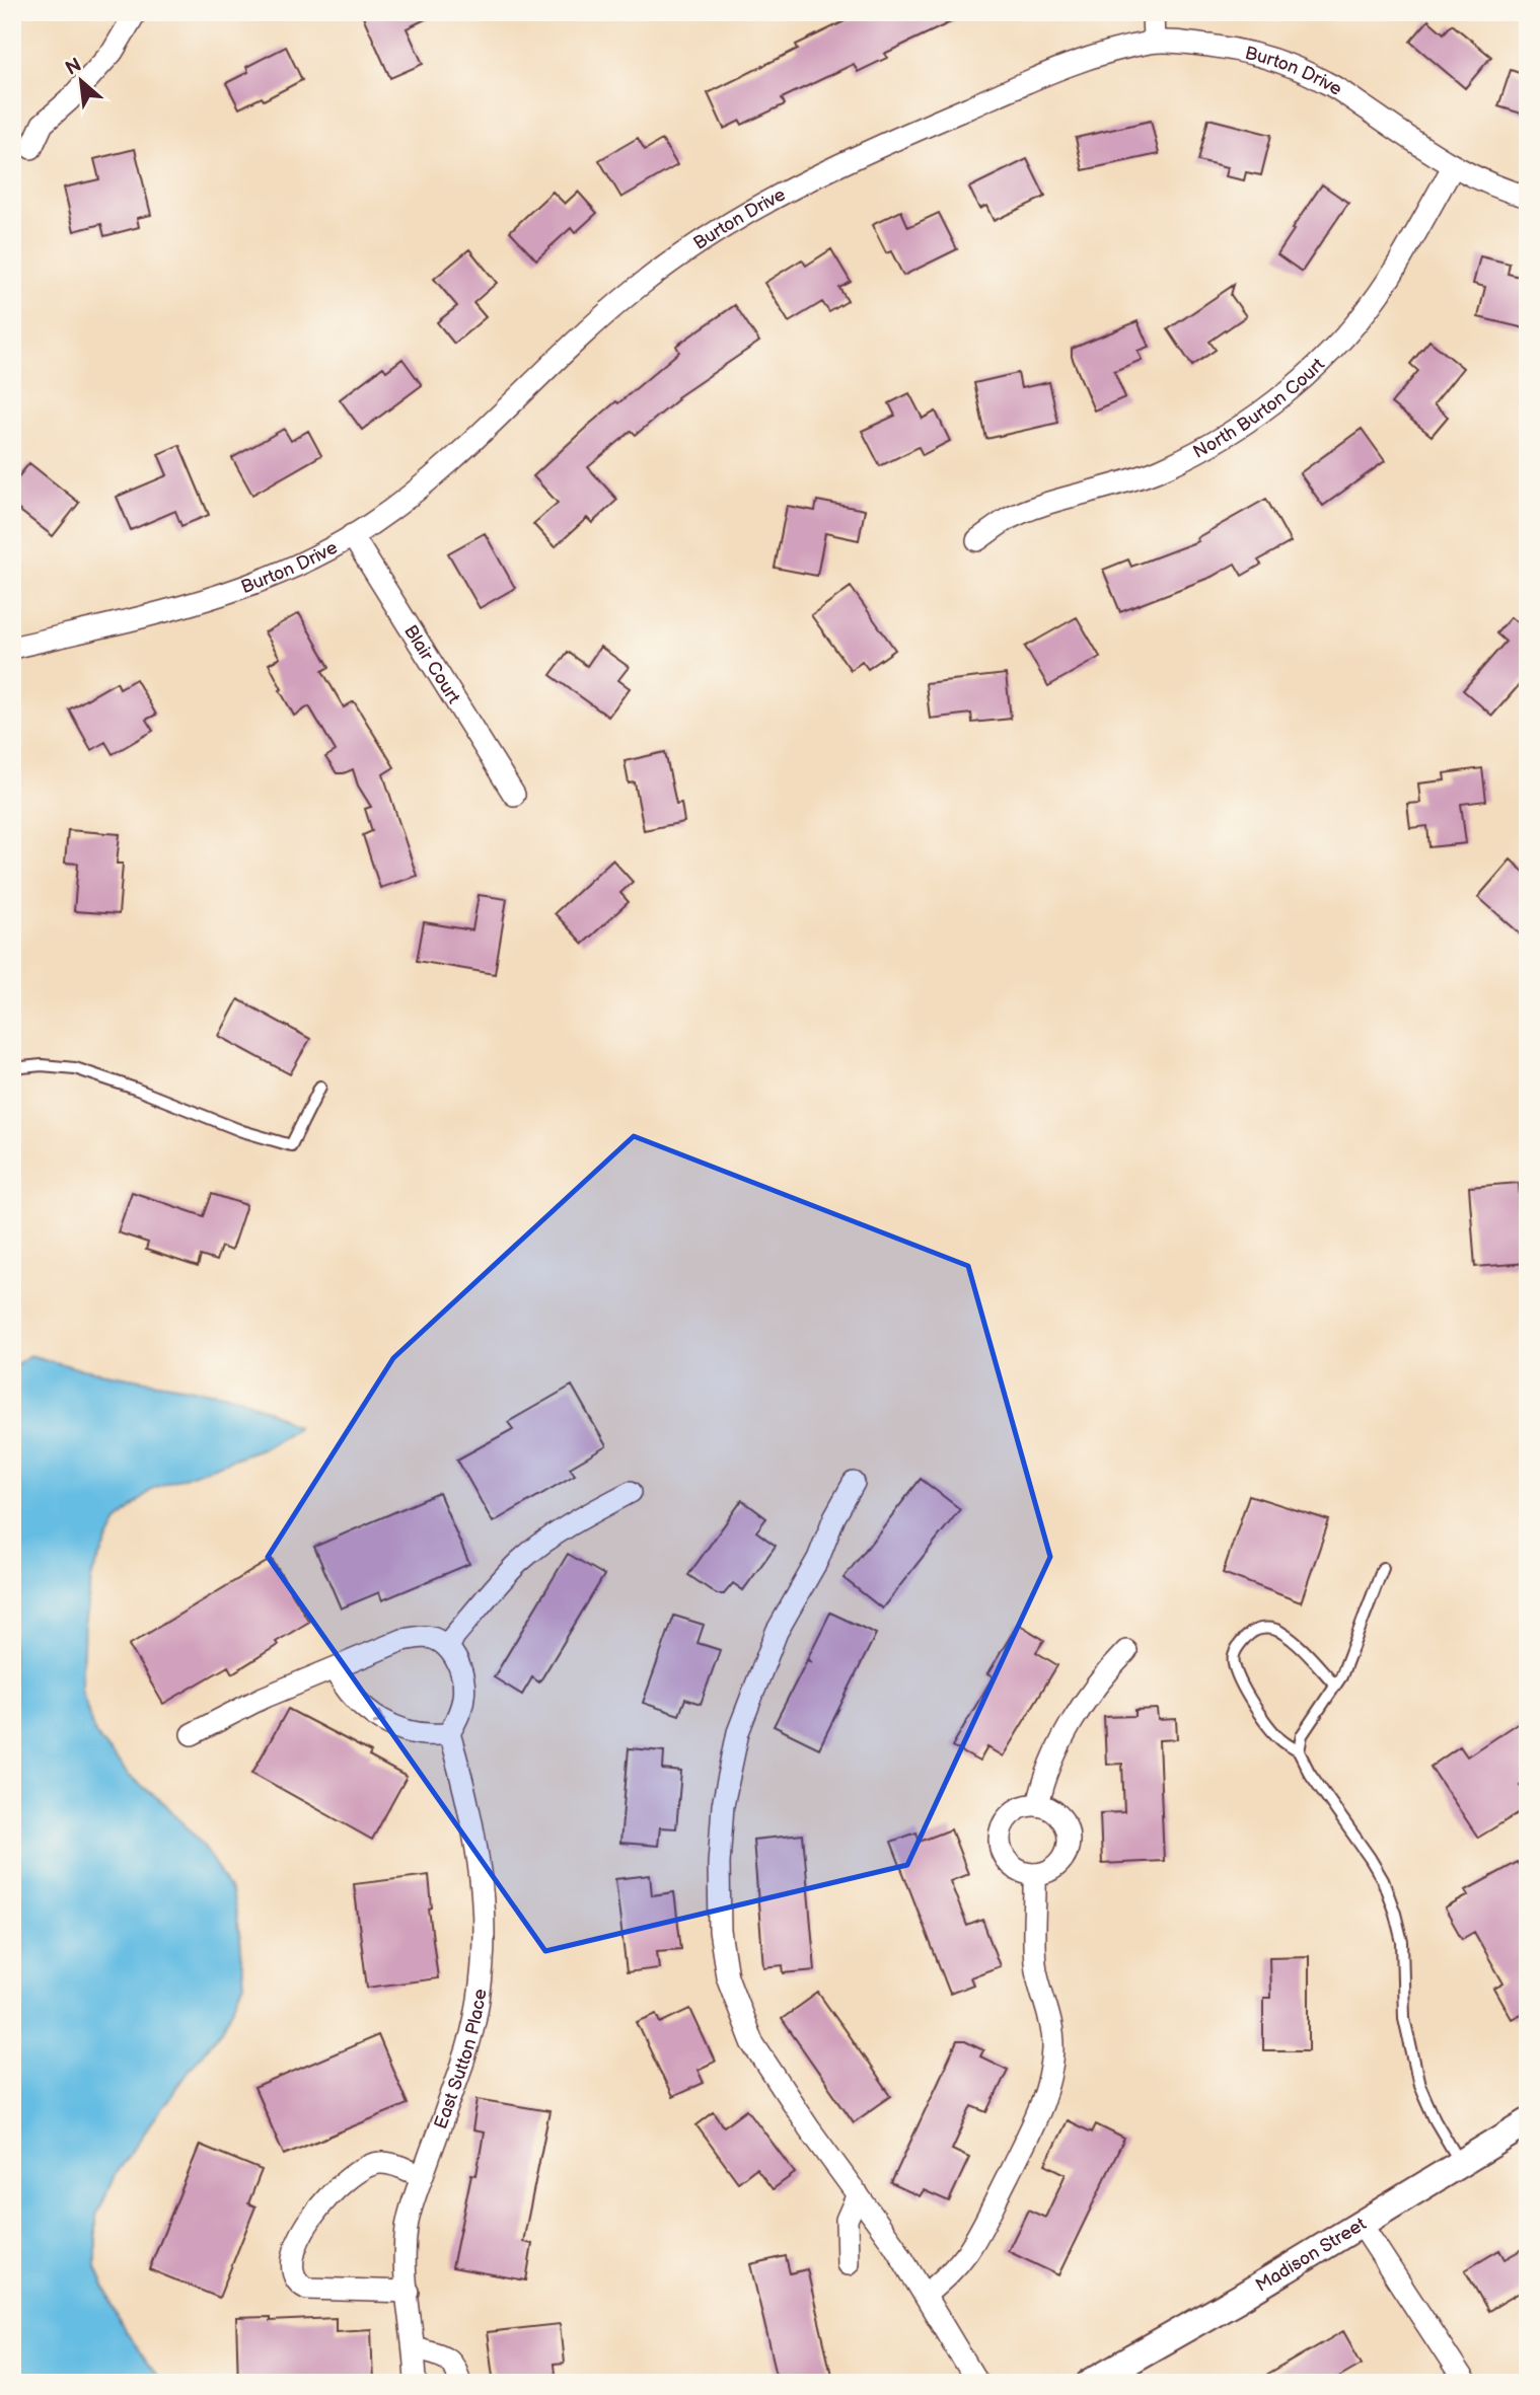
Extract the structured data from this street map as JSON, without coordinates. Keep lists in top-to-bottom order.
{
  "streets": {
    "street": [
      "Burton Drive",
      "North Burton Court",
      "Blair Court",
      "East Sutton Place",
      "Madison Street"
    ]
  },
  "crossings": [
    ["Burton Drive", "North Burton Court"],
    ["Burton Drive", "Blair Court"]
  ],
  "north": "top left"
}
